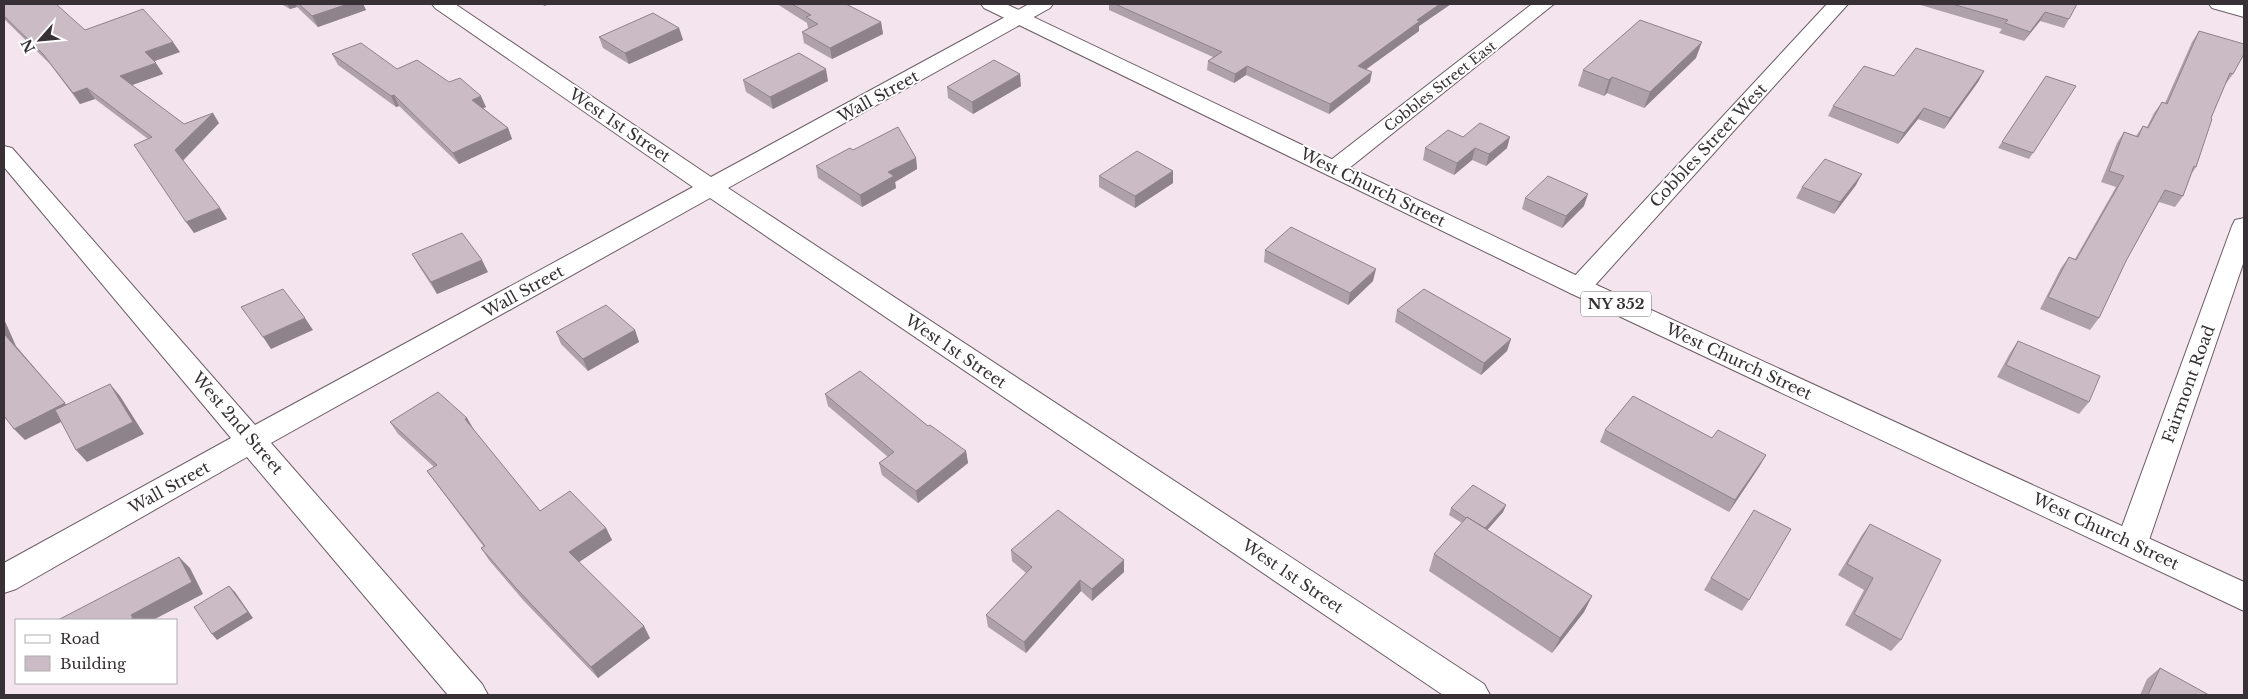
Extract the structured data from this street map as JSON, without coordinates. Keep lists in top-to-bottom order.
{
  "streets": {
    "street": [
      "Cobbles Street East",
      "Wall Street",
      "West 1st Street",
      "Cobbles Street West",
      "West Church Street",
      "NY 352",
      "Fairmont Road",
      "West 2nd Street"
    ]
  },
  "crossings": [
    ["Cobbles Street East", "West Church Street"],
    ["Wall Street", "West 1st Street"],
    ["Wall Street", "West Church Street"],
    ["Wall Street", "West 2nd Street"],
    ["Cobbles Street West", "West Church Street"],
    ["West Church Street", "Fairmont Road"]
  ],
  "legend": ["Road", "Building"],
  "north": "bottom left"
}
